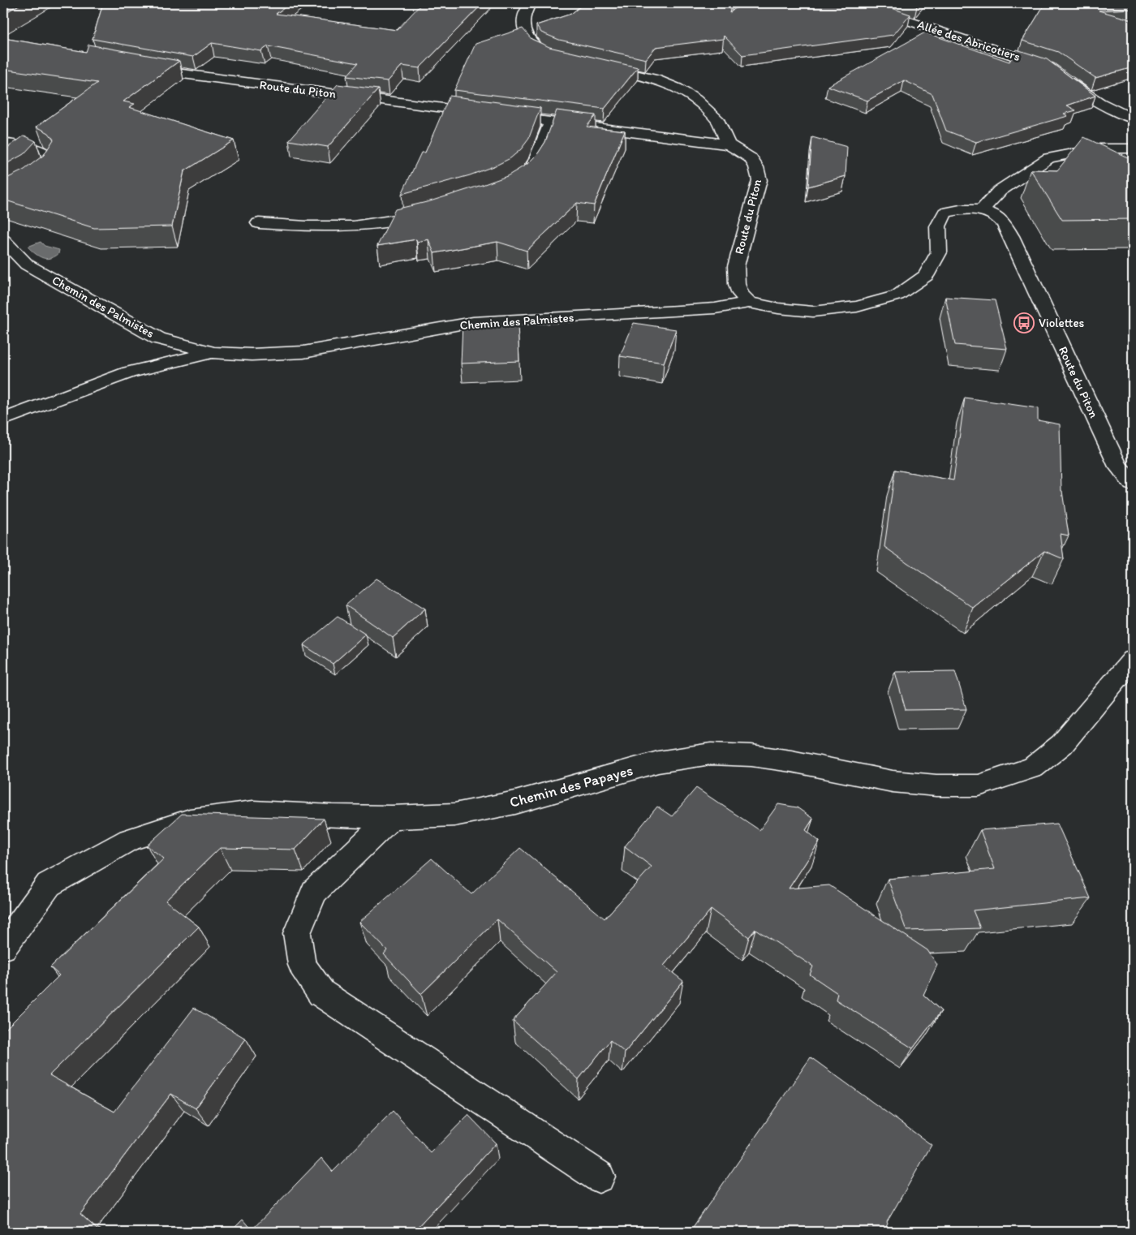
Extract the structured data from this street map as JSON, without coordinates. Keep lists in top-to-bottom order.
{
  "streets": {
    "street": [
      "Allée des Abricotiers",
      "Route du Piton",
      "Chemin des Palmistes",
      "Chemin des Papayes"
    ]
  },
  "crossings": [
    ["Route du Piton", "Chemin des Palmistes"]
  ],
  "places": {
    "bus stop": ["Violettes"]
  }
}
